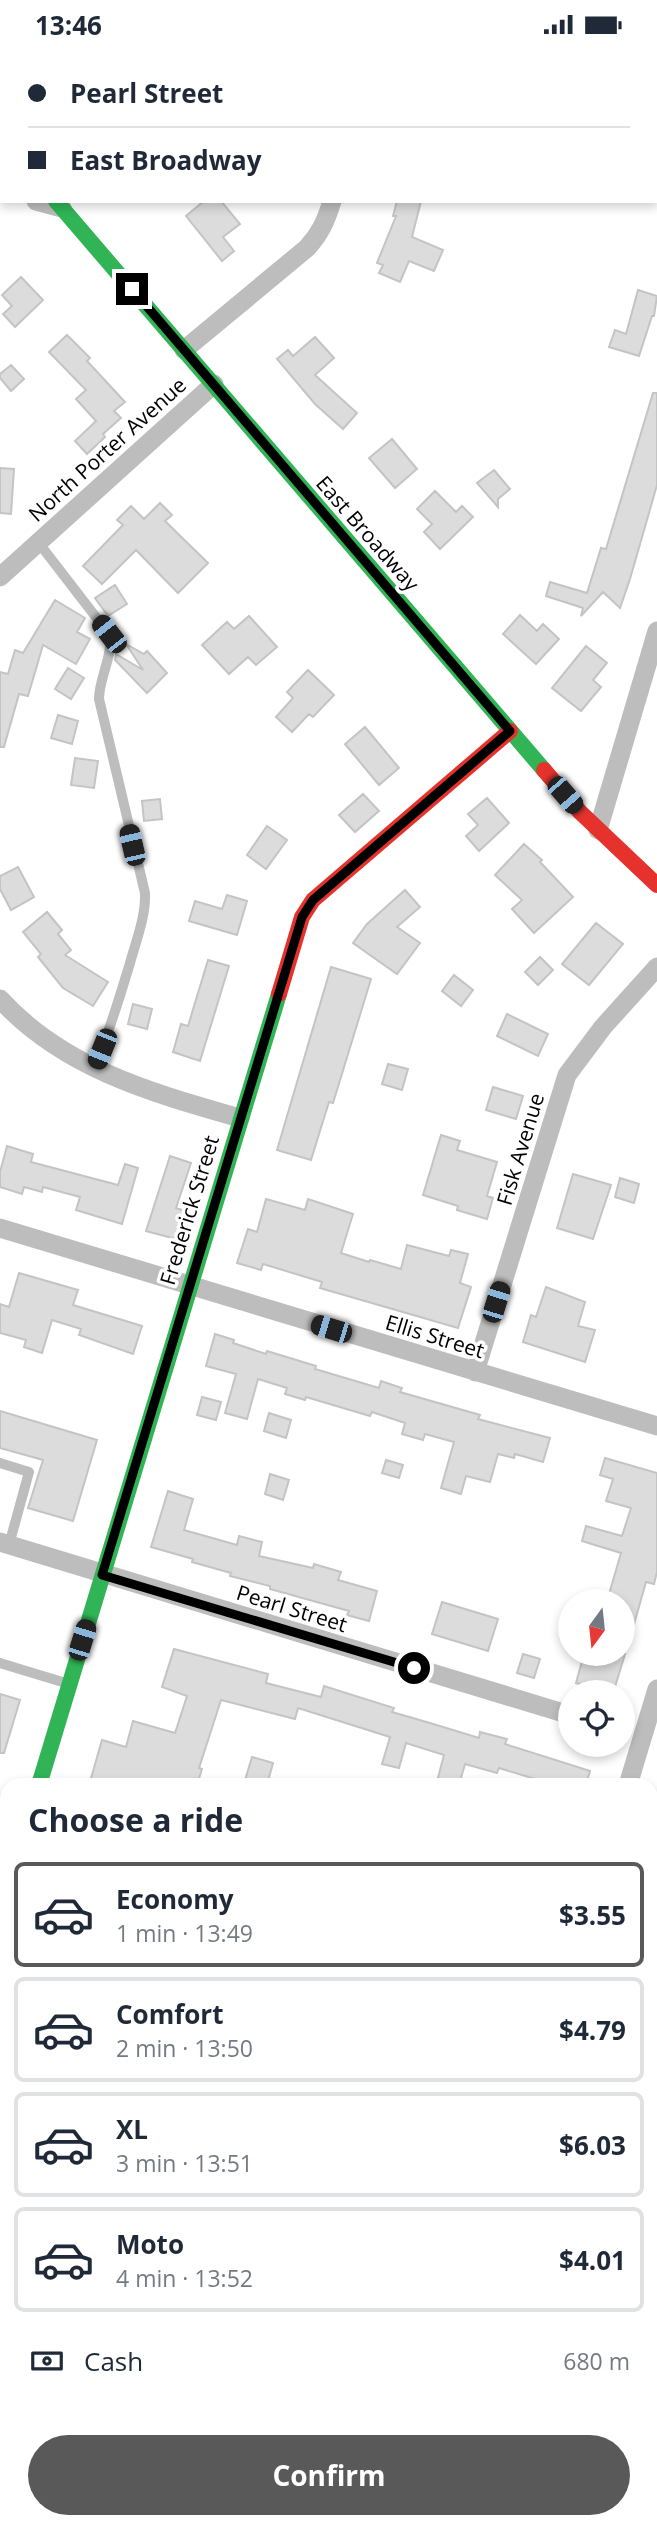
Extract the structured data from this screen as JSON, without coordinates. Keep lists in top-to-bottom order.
{
  "streets": {
    "street": [
      "North Porter Avenue",
      "East Broadway",
      "Fisk Avenue",
      "Frederick Street",
      "Ellis Street",
      "Pearl Street"
    ]
  },
  "crossings": [
    ["North Porter Avenue", "East Broadway"],
    ["East Broadway", "Frederick Street"],
    ["Fisk Avenue", "Ellis Street"],
    ["Frederick Street", "Ellis Street"],
    ["Frederick Street", "Pearl Street"]
  ],
  "north": "bottom",
  "page": {
    "status": "13:46",
    "banner": ["Pearl Street", "East Broadway"],
    "heading": "Choose a ride",
    "list": [
      {
        "name": "Economy",
        "note": "1 min · 13:49",
        "value": "$3.55"
      },
      {
        "name": "Comfort",
        "note": "2 min · 13:50",
        "value": "$4.79"
      },
      {
        "name": "XL",
        "note": "3 min · 13:51",
        "value": "$6.03"
      },
      {
        "name": "Moto",
        "note": "4 min · 13:52",
        "value": "$4.01"
      }
    ],
    "pay": ["Cash", "680 m"],
    "buttons": "Confirm"
  }
}
